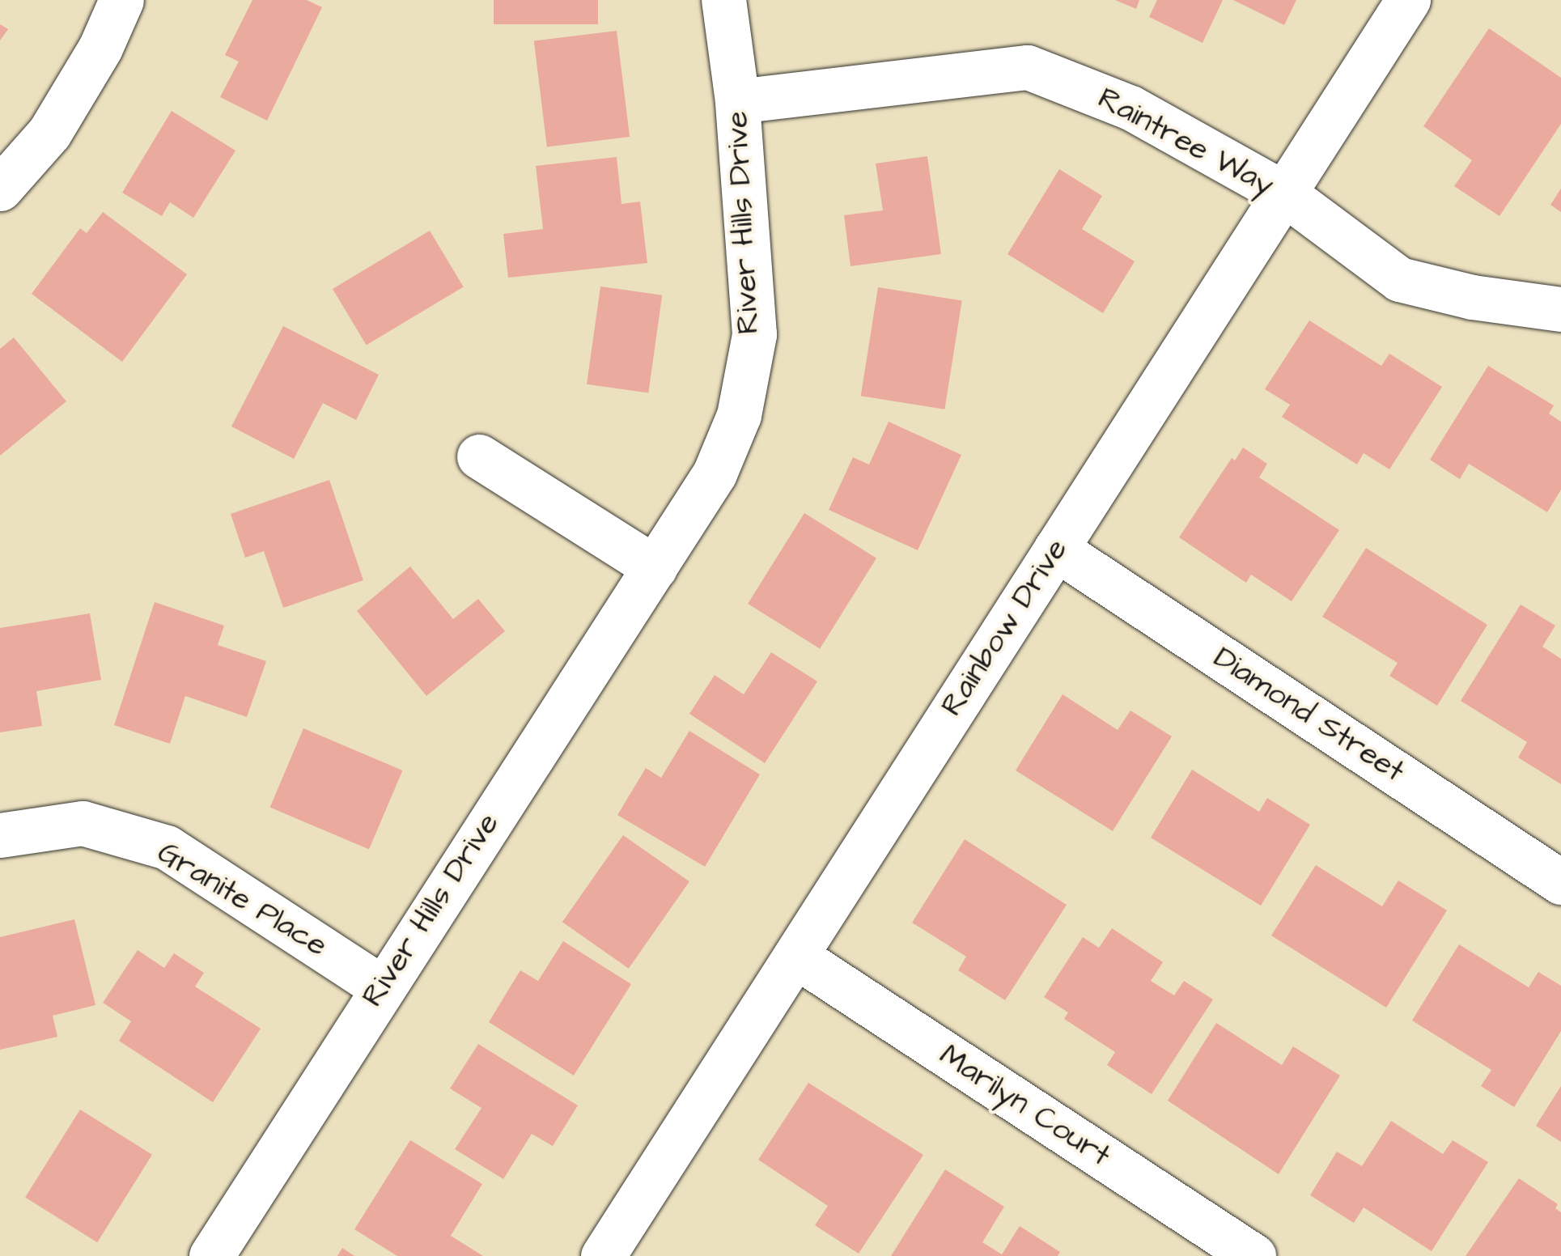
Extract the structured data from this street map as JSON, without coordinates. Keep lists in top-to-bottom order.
{
  "streets": {
    "street": [
      "Raintree Way",
      "River Hills Drive",
      "Rainbow Drive",
      "Diamond Street",
      "Granite Place",
      "Marilyn Court"
    ]
  },
  "crossings": [
    ["Raintree Way", "River Hills Drive"],
    ["Raintree Way", "Rainbow Drive"],
    ["River Hills Drive", "Granite Place"],
    ["Rainbow Drive", "Diamond Street"],
    ["Rainbow Drive", "Marilyn Court"]
  ]
}
